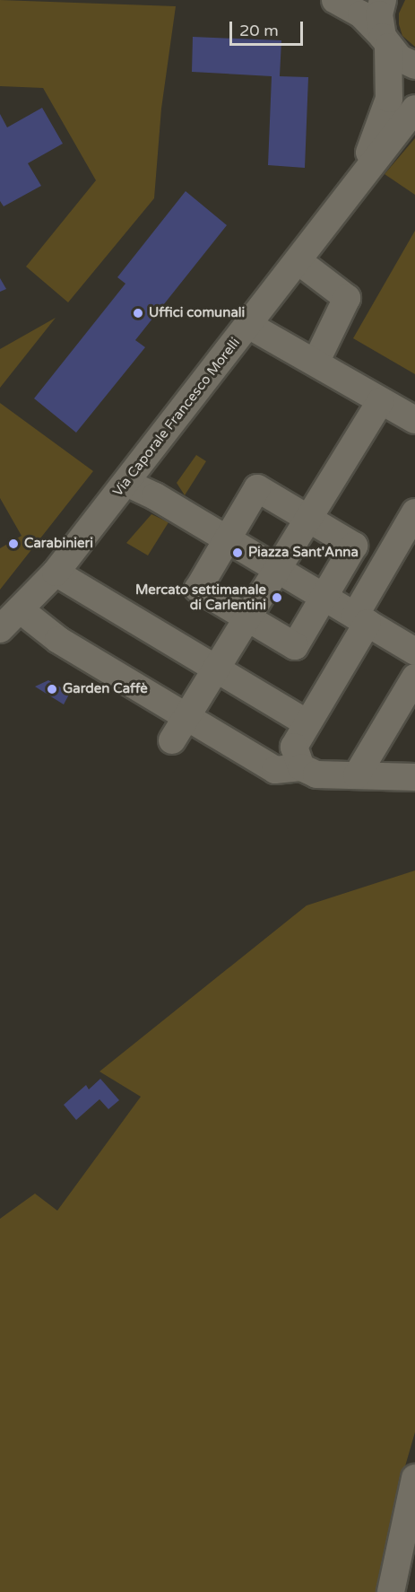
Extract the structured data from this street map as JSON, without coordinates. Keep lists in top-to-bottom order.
{
  "streets": {
    "street": ["Via Caporale Francesco Morelli"]
  },
  "places": [
    "Uffici comunali",
    "Carabinieri",
    "Piazza Sant'Anna",
    "Mercato settimanale di Carlentini",
    "Garden Caffè"
  ],
  "scale_bar": "20 m"
}
